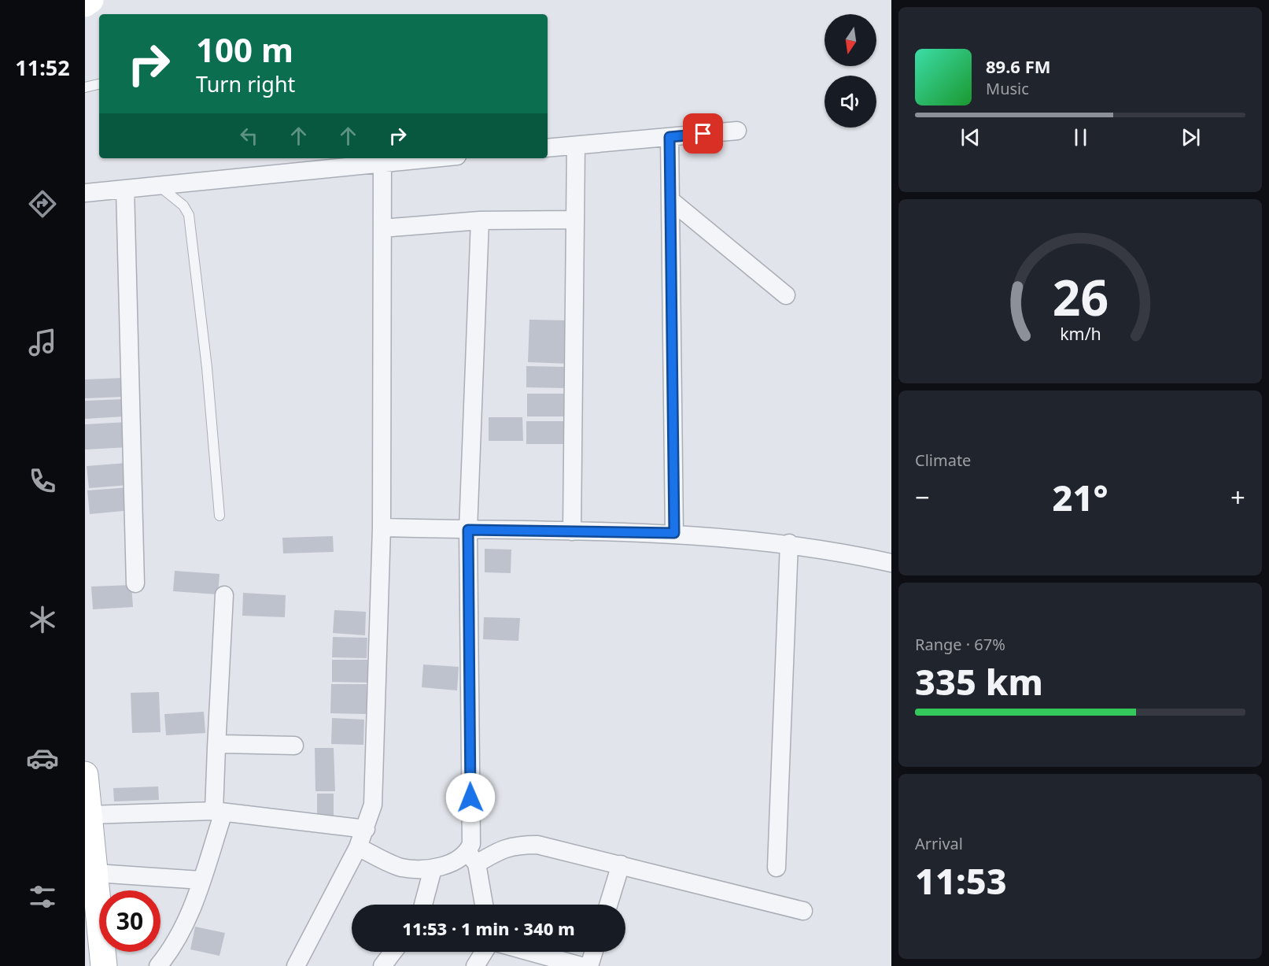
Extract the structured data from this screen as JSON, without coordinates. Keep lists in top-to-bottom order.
{
  "north": "bottom",
  "page": {
    "tabs": "11:52",
    "turn": ["100 m", "Turn right"],
    "song": ["89.6 FM", "Music"],
    "tile": [
      "Climate",
      ["Range · 67%", "335 km"],
      ["Arrival", "11:53"]
    ],
    "heat": ["−", "21°", "+"],
    "limit": "30",
    "trip": "11:53 · 1 min · 340 m",
    "gauge": ["26", "km/h"]
  }
}
